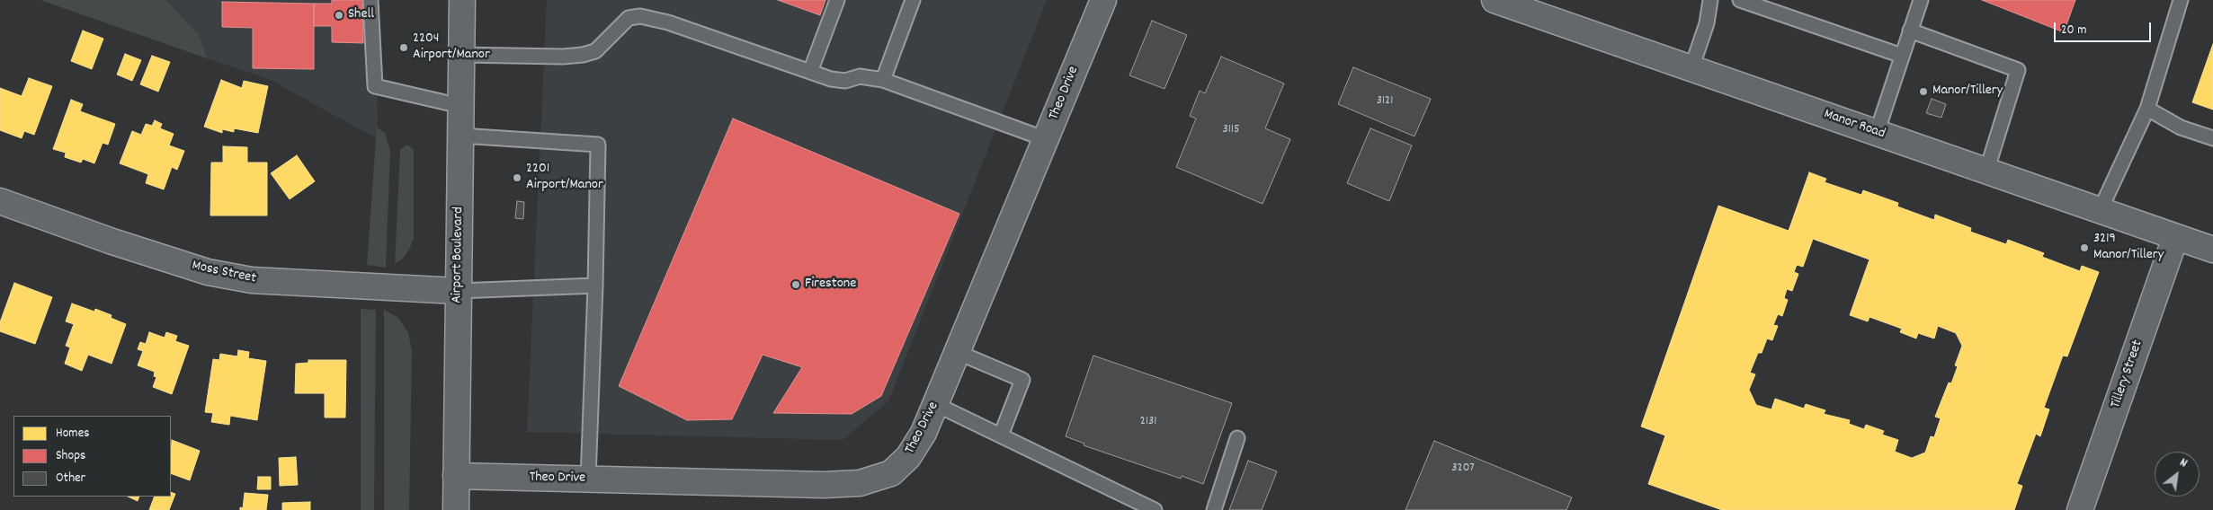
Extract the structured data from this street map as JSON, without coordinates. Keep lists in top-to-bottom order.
{
  "streets": {
    "street": [
      "Theo Drive",
      "Manor Road",
      "Airport Boulevard",
      "Moss Street",
      "Tillery Street"
    ]
  },
  "crossings": [
    ["Theo Drive", "Airport Boulevard"],
    ["Manor Road", "Tillery Street"],
    ["Airport Boulevard", "Moss Street"]
  ],
  "places": [
    "Shell",
    "2204 Airport/Manor",
    "Manor/Tillery",
    "2201 Airport/Manor",
    "3219 Manor/Tillery",
    "Firestone"
  ],
  "house_numbers": [
    "3121",
    "3115",
    "2131",
    "3207"
  ],
  "legend": ["Homes", "Shops", "Other"],
  "scale_bar": "20 m",
  "north": "top right"
}
